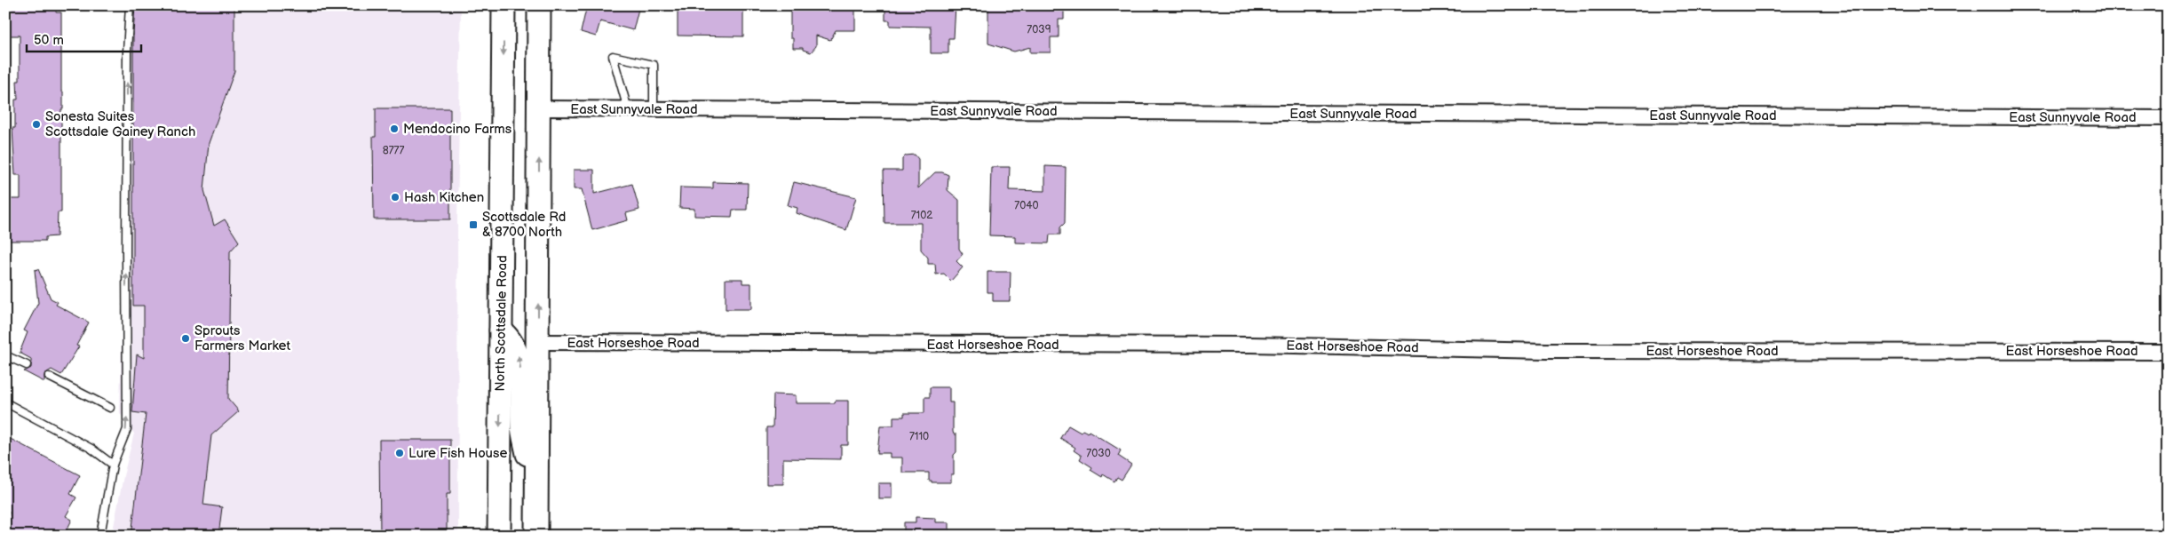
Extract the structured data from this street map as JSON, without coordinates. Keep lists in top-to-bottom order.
{
  "streets": {
    "main road": ["North Scottsdale Road"],
    "street": ["East Sunnyvale Road", "East Horseshoe Road"]
  },
  "places": {
    "other": [
      "Sonesta Suites Scottsdale Gainey Ranch",
      "Mendocino Farms",
      "Hash Kitchen",
      "Sprouts Farmers Market",
      "Lure Fish House"
    ],
    "transit": ["Scottsdale Rd & 8700 North"]
  },
  "house_numbers": [
    "7039",
    "8777",
    "7040",
    "7102",
    "7110",
    "7030"
  ],
  "scale_bar": "50 m"
}
